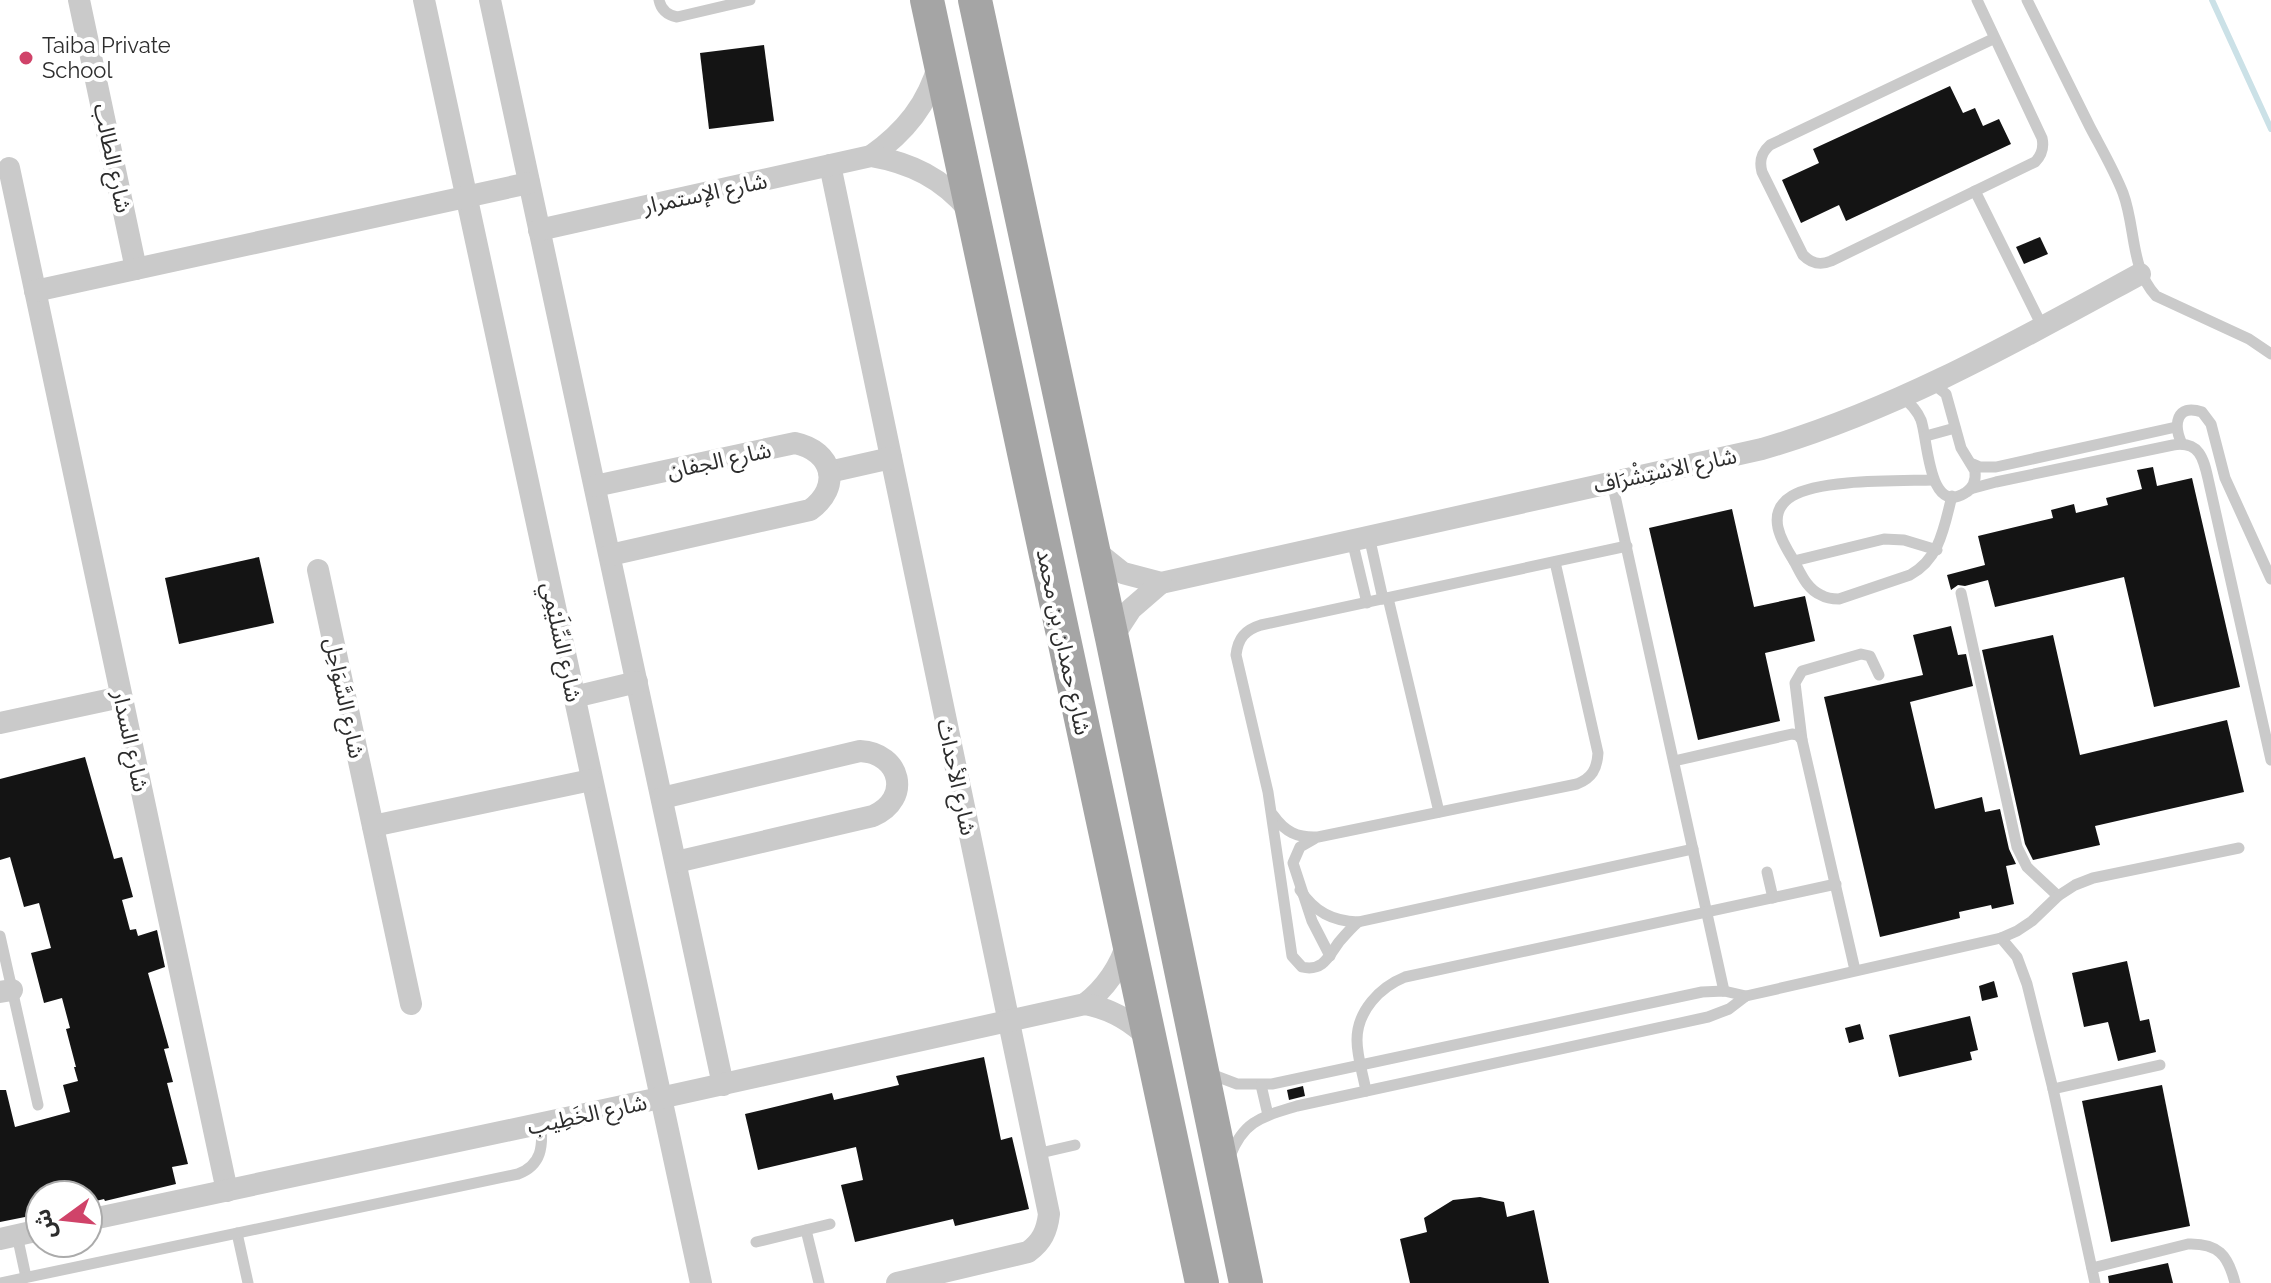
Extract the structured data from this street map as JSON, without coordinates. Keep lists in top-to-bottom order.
{
  "streets": {
    "main road": ["شارع حمدان بن محمد"],
    "street": [
      "شارع الطالب",
      "شارع الإستمرار",
      "شارع الجفان",
      "شارع الاسْتِشْرَاف",
      "شارع السِّلَيْمِي",
      "شارع السَّوَاحِل",
      "شارع السدار",
      "شارع الأحداث",
      "شارع الخَطِيب"
    ]
  },
  "crossings": [
    ["شارع الإستمرار", "شارع حمدان بن محمد"],
    ["شارع الإستمرار", "شارع الأحداث"],
    ["شارع السِّلَيْمِي", "شارع الخَطِيب"],
    ["شارع السدار", "شارع الخَطِيب"],
    ["شارع الأحداث", "شارع الخَطِيب"]
  ],
  "places": ["Taiba Private School"],
  "north": "left"
}
